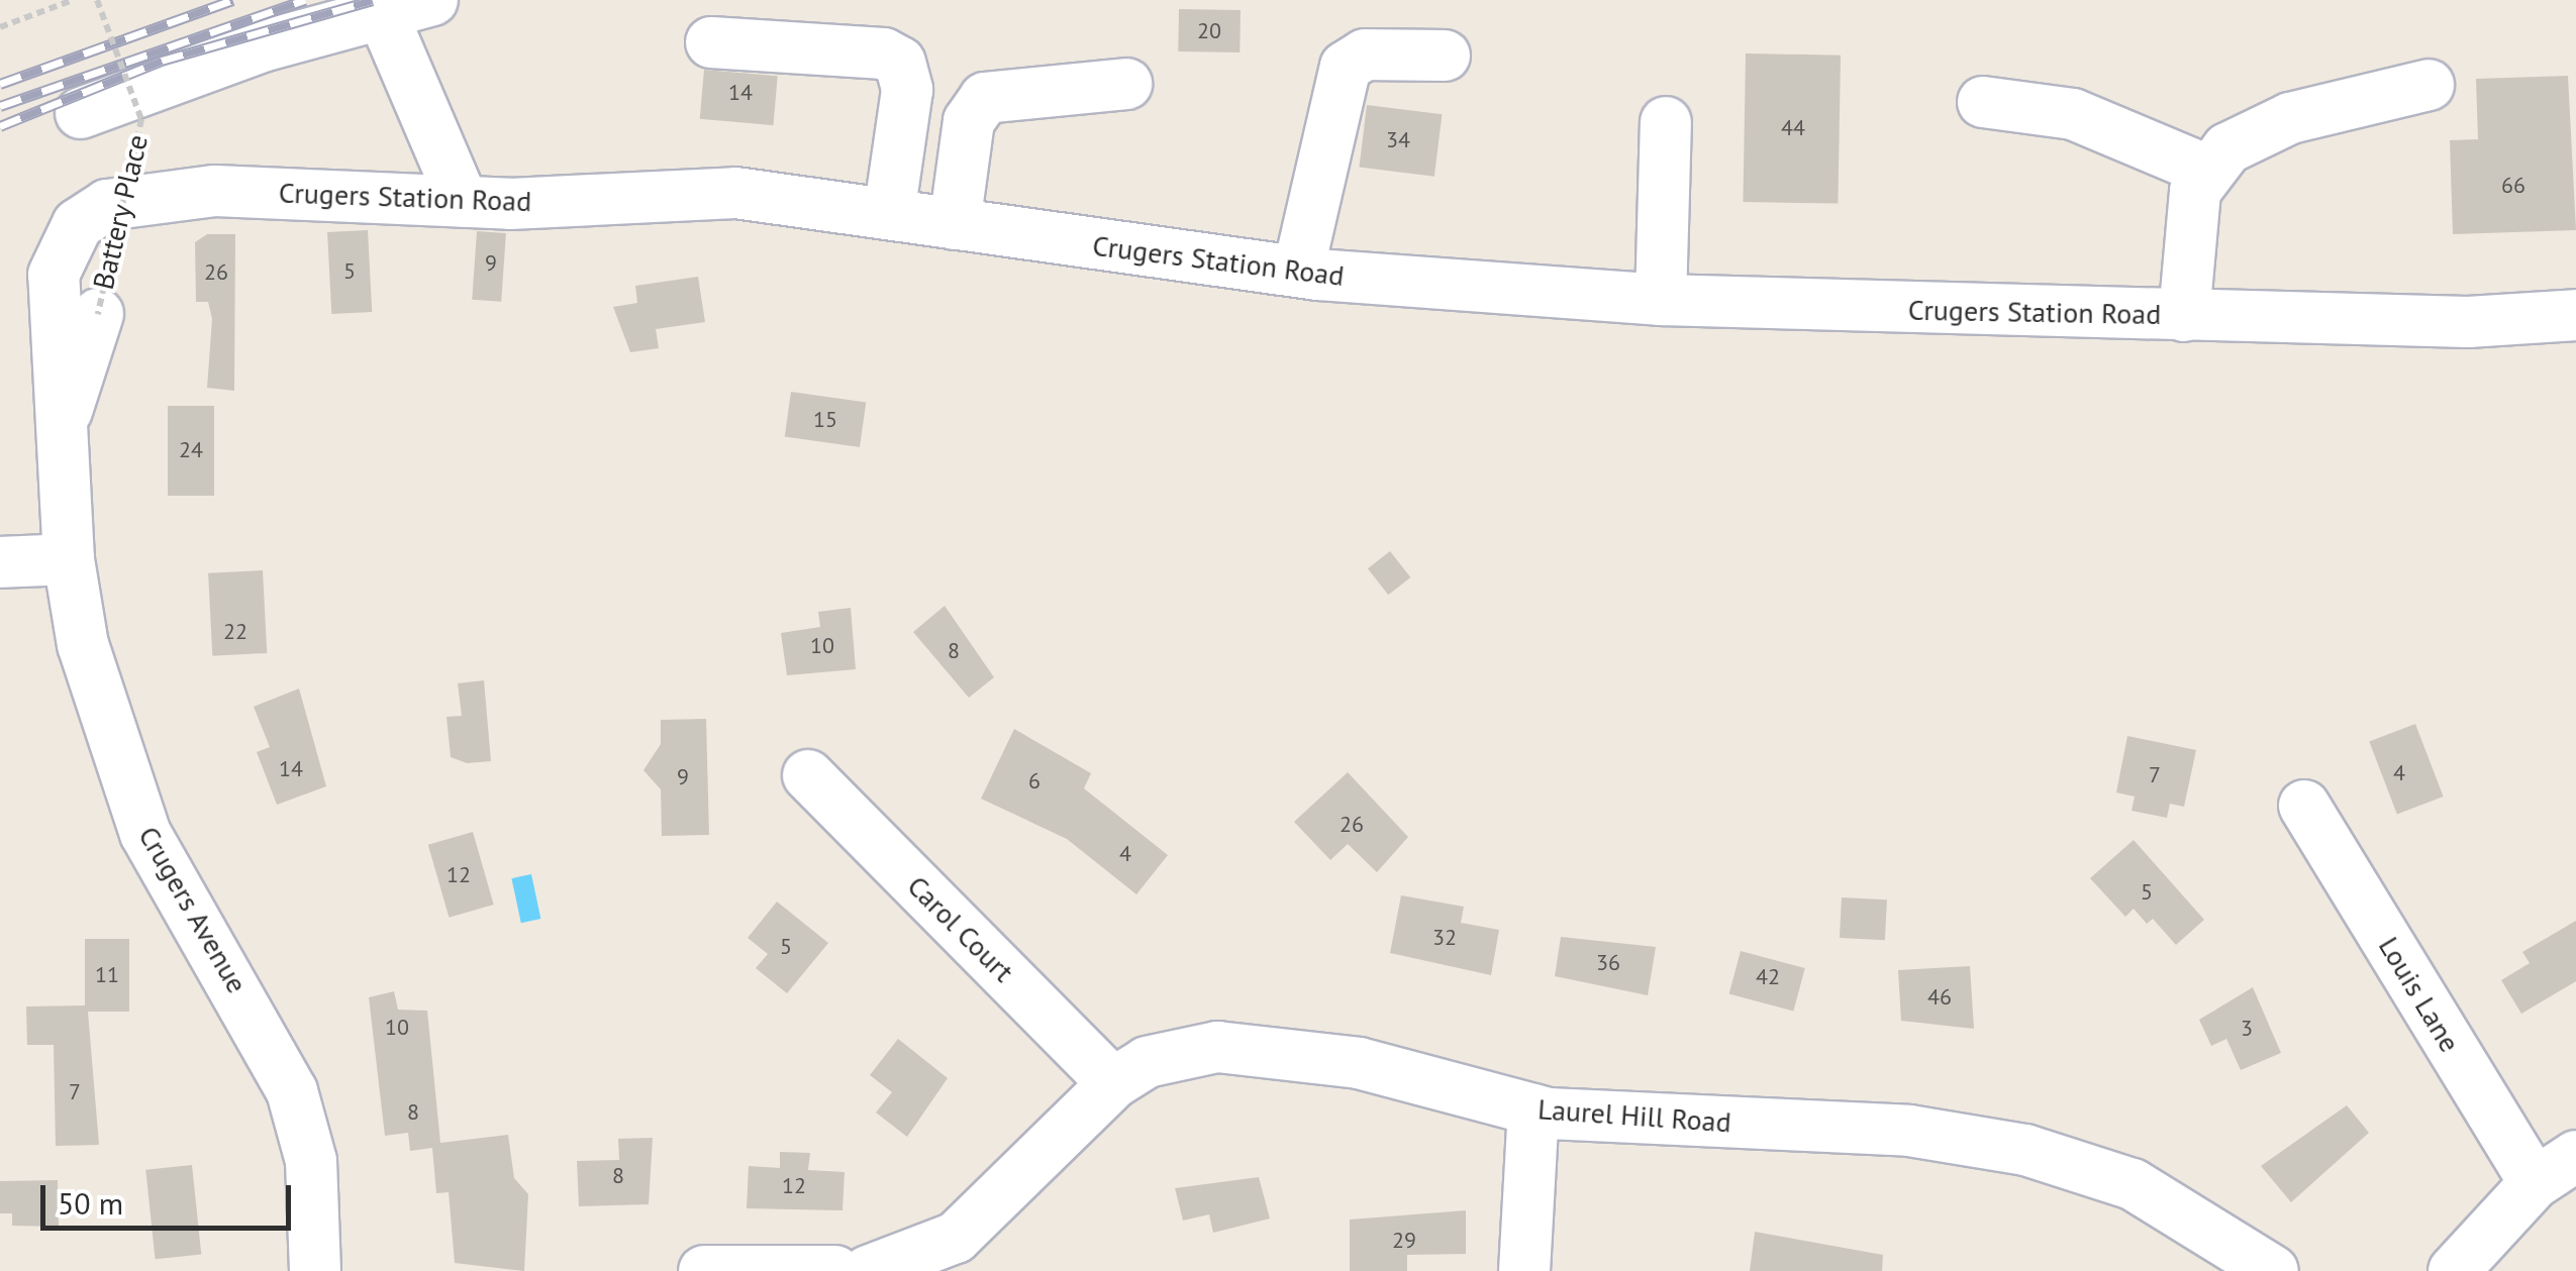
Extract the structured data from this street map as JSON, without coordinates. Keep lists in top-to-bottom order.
{
  "streets": {
    "street": [
      "Crugers Station Road",
      "Battery Place",
      "Crugers Avenue",
      "Carol Court",
      "Louis Lane",
      "Laurel Hill Road"
    ]
  },
  "crossings": [
    ["Crugers Station Road", "Battery Place"],
    ["Crugers Station Road", "Crugers Avenue"],
    ["Battery Place", "Crugers Avenue"],
    ["Carol Court", "Laurel Hill Road"]
  ],
  "house_numbers": [
    "20",
    "14",
    "44",
    "34",
    "66",
    "9",
    "5",
    "26",
    "15",
    "24",
    "22",
    "10",
    "8",
    "14",
    "4",
    "7",
    "9",
    "6",
    "26",
    "4",
    "12",
    "5",
    "32",
    "5",
    "36",
    "11",
    "42",
    "46",
    "10",
    "3",
    "7",
    "8",
    "8",
    "12",
    "29"
  ],
  "scale_bar": "50 m"
}
